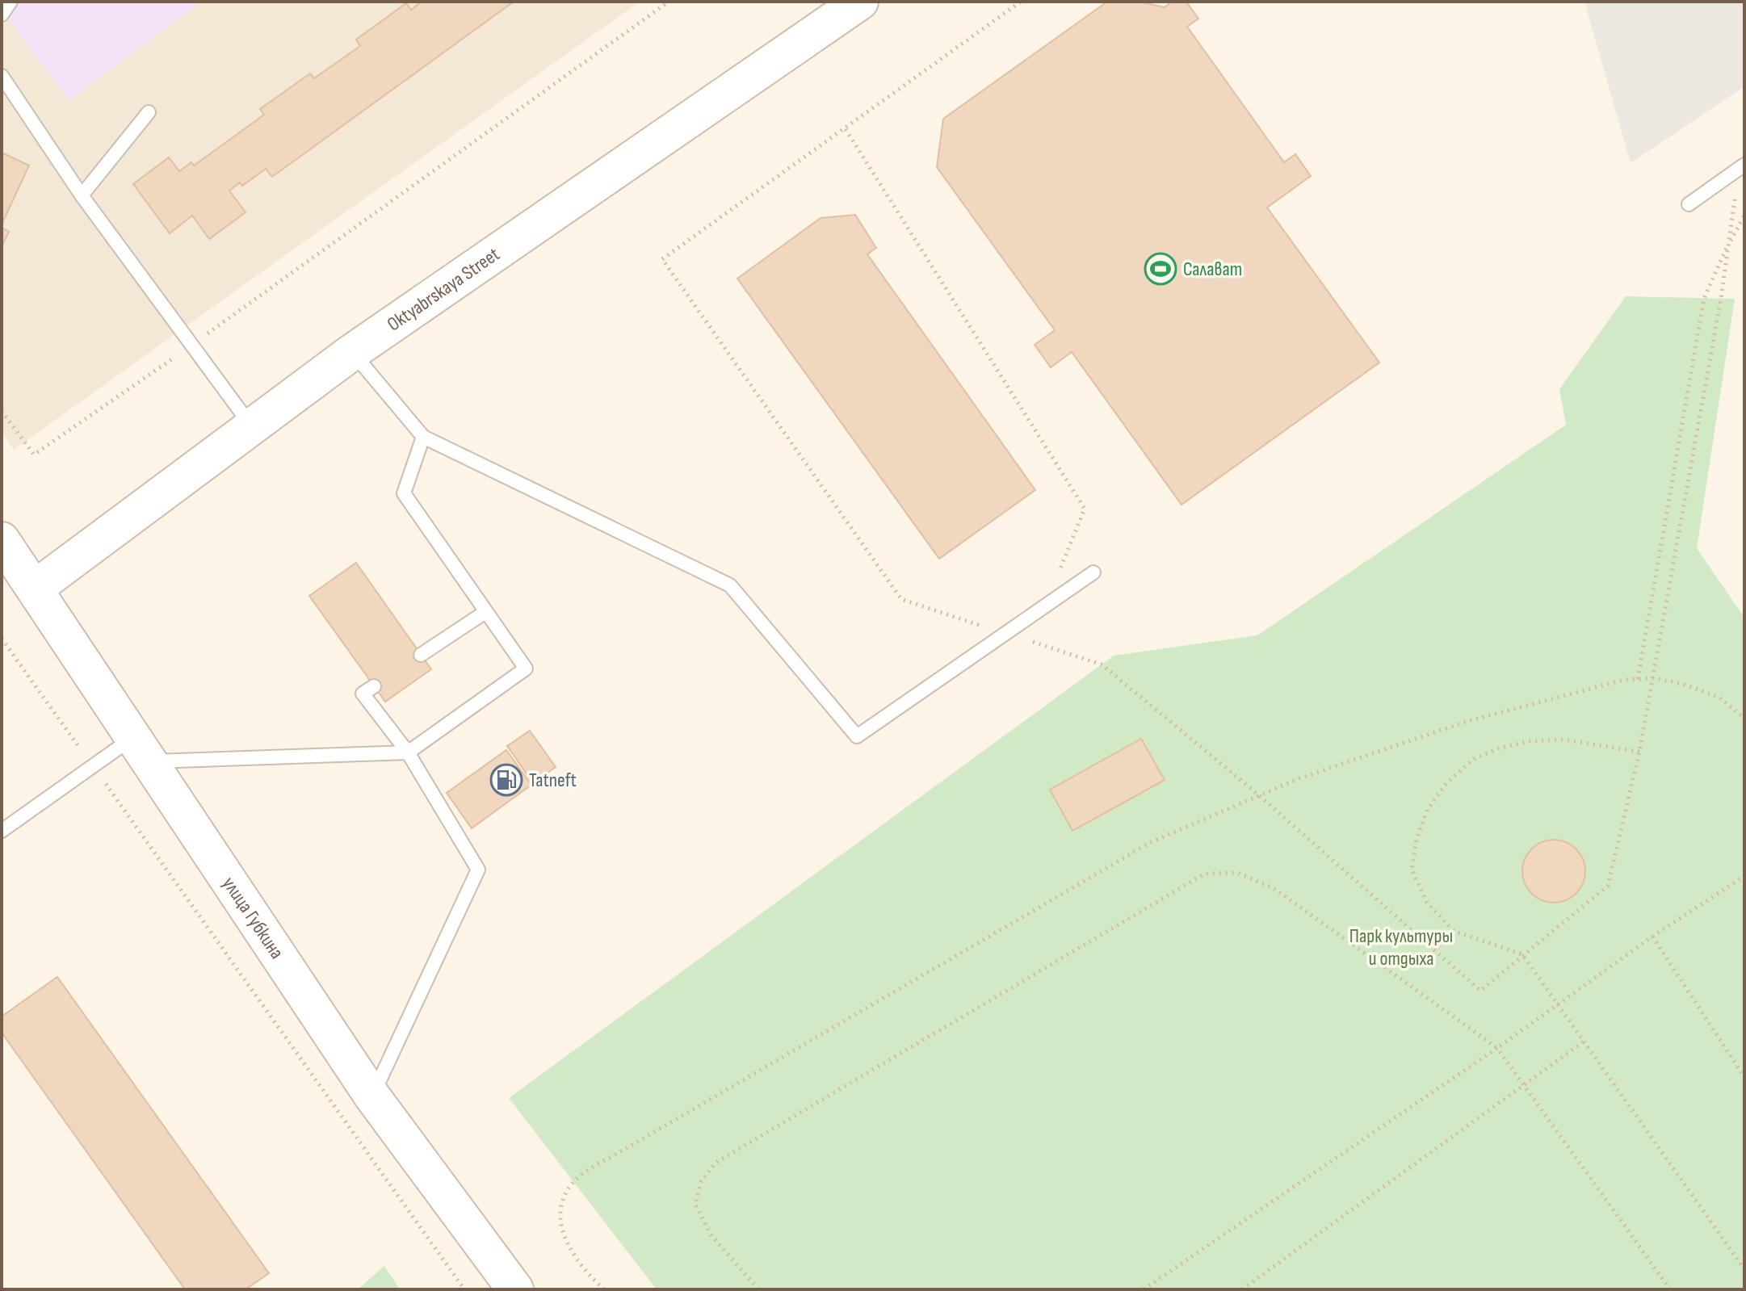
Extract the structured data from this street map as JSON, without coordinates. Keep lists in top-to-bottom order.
{
  "streets": {
    "street": ["Oktyabrskaya Street", "улица Губкина"]
  },
  "crossings": [
    ["Oktyabrskaya Street", "улица Губкина"]
  ],
  "parks": ["Парк культуры и отдыха"],
  "places": {
    "sports": ["Салават"],
    "fuel station": ["Tatneft"]
  }
}
